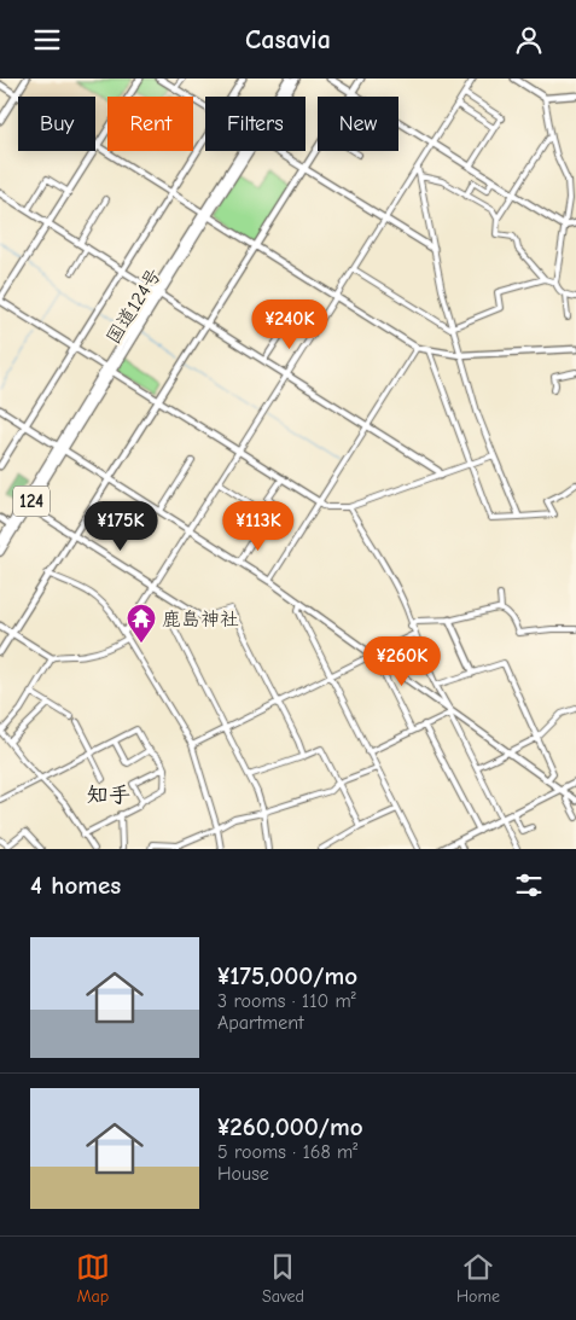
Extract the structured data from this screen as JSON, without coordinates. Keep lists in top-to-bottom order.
{
  "streets": {
    "highway": ["国道124号", "124"]
  },
  "districts": ["知手"],
  "places": {
    "temple": ["鹿島神社"]
  },
  "page": {
    "header": "Casavia",
    "chip": [
      "Buy",
      "Rent",
      "Filters",
      "New"
    ],
    "price": [
      "¥240K",
      "¥175K",
      "¥113K",
      "¥260K"
    ],
    "heading": "4 homes",
    "list": [
      {
        "name": "¥175,000/mo",
        "note": "3 rooms · 110 m² · Apartment"
      },
      {
        "name": "¥260,000/mo",
        "note": "5 rooms · 168 m² · House"
      }
    ],
    "tabs": ["Map", "Saved", "Home"]
  }
}
